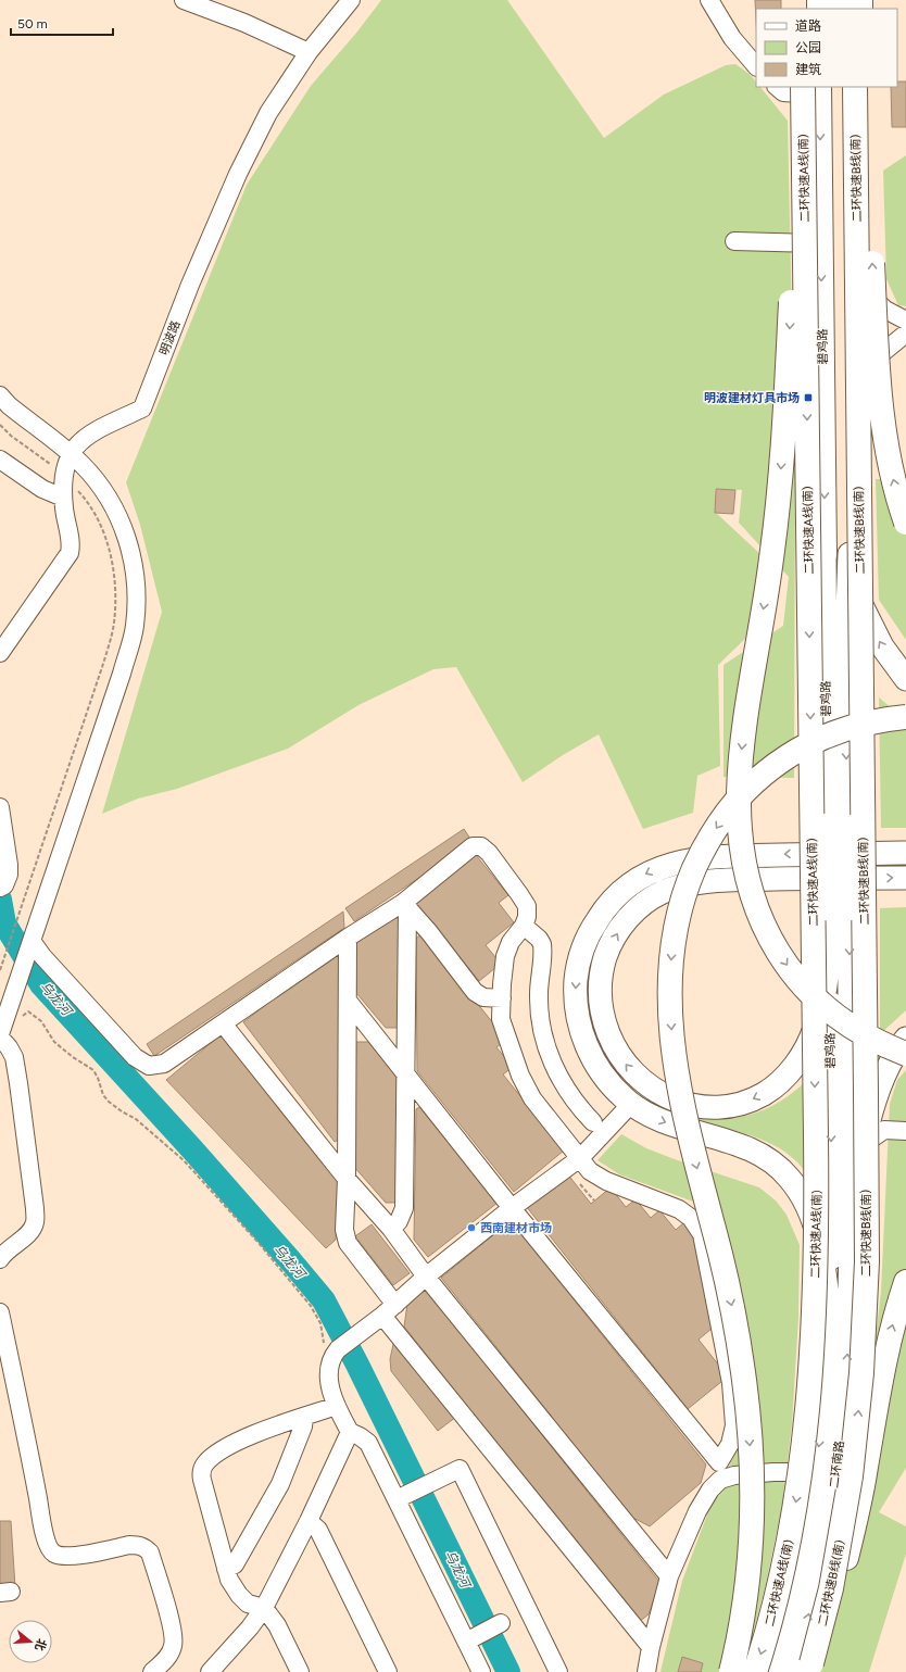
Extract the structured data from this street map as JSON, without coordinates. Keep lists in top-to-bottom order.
{
  "streets": {
    "highway": ["二环快速A线(南)", "二环快速B线(南)", "碧鸡路"],
    "main road": ["二环南路"],
    "street": ["明波路"]
  },
  "crossings": [
    ["二环快速A线(南)", "碧鸡路"],
    ["二环快速B线(南)", "二环南路"],
    ["碧鸡路", "二环南路"]
  ],
  "water": ["乌龙河"],
  "places": {
    "transit": ["明波建材灯具市场"],
    "other": ["西南建材市场"]
  },
  "legend": ["道路", "公园", "建筑"],
  "scale_bar": "50 m",
  "north": "right"
}
